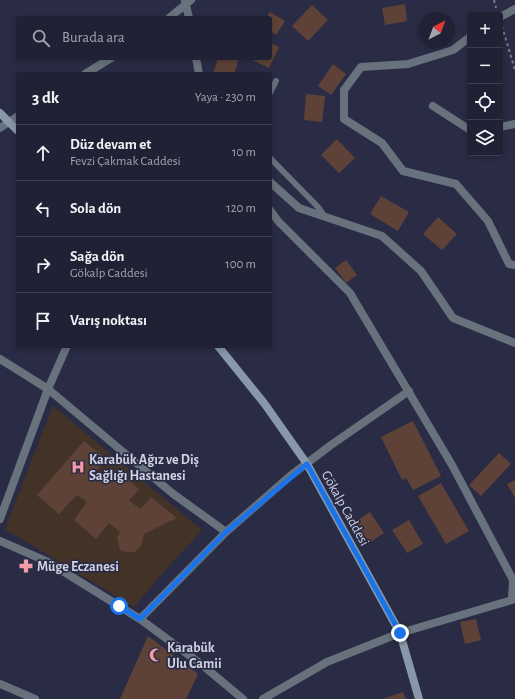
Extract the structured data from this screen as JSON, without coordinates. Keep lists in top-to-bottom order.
{
  "streets": {
    "street": ["Gökalp Caddesi"]
  },
  "places": {
    "hospital": ["Karabük Ağız ve Diş Sağlığı Hastanesi"],
    "pharmacy": ["Müge Eczanesi"],
    "mosque": ["Karabük Ulu Camii"]
  },
  "north": "top right",
  "page": {
    "map_buttons": ["+", "−"],
    "search": "Burada ara",
    "heading": ["3 dk", "Yaya · 230 m"],
    "list": [
      ["Düz devam et", "Fevzi Çakmak Caddesi", "10 m"],
      ["Sola dön", "120 m"],
      ["Sağa dön", "Gökalp Caddesi", "100 m"],
      "Varış noktası"
    ]
  }
}
